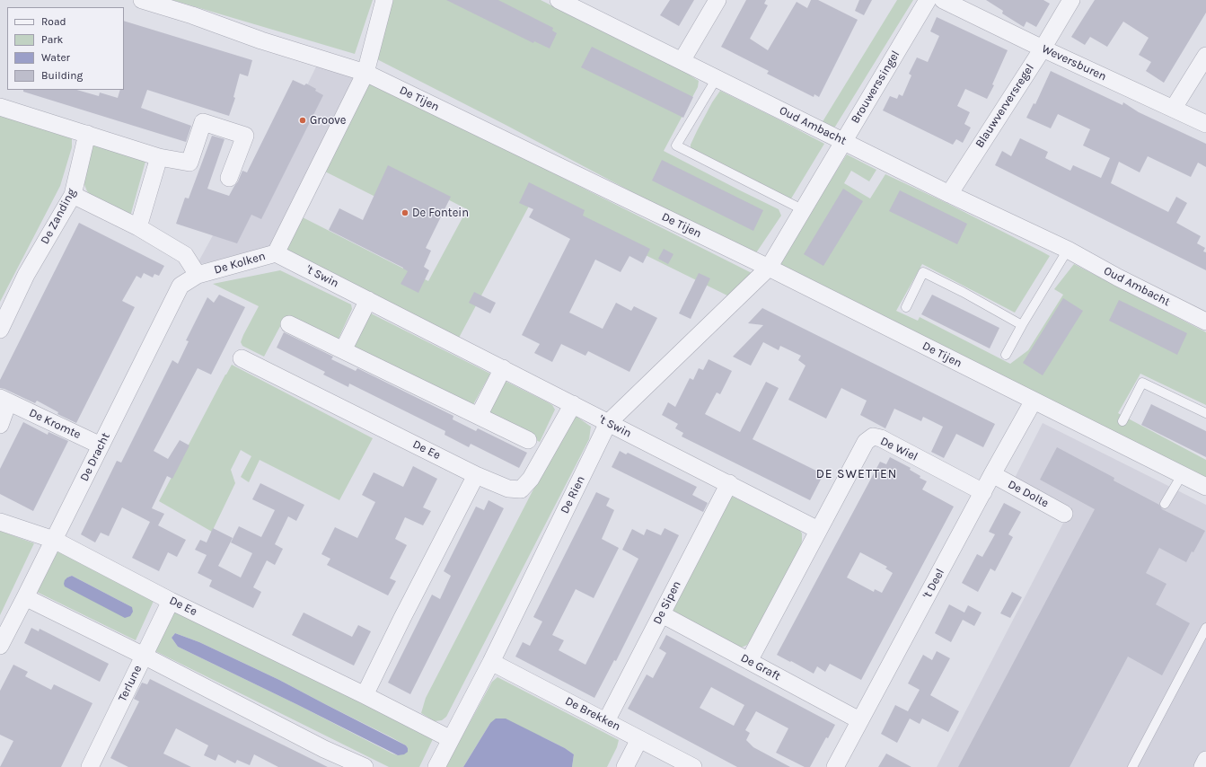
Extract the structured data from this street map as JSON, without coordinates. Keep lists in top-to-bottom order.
{
  "streets": {
    "street": [
      "Weversburen",
      "Brouwerssingel",
      "De Tijen",
      "Blauwverversregel",
      "Oud Ambacht",
      "De Zanding",
      "De Kolken",
      "'t Swin",
      "De Kromte",
      "De Wiel",
      "De Ee",
      "De Dracht",
      "De Dolte",
      "De Rien",
      "'t Deel",
      "De Sipen",
      "De Graft",
      "Terlune",
      "De Brekken"
    ]
  },
  "crossings": [
    ["Weversburen", "Blauwverversregel"],
    ["Brouwerssingel", "De Tijen"],
    ["Brouwerssingel", "Oud Ambacht"],
    ["Brouwerssingel", "De Rien"],
    ["De Tijen", "De Kolken"],
    ["De Tijen", "De Rien"],
    ["De Tijen", "'t Deel"],
    ["Blauwverversregel", "Oud Ambacht"],
    ["De Kolken", "'t Swin"],
    ["De Kolken", "De Dracht"],
    ["'t Swin", "De Ee"],
    ["'t Swin", "De Rien"],
    ["'t Swin", "De Sipen"],
    ["De Kromte", "De Dracht"],
    ["De Wiel", "'t Deel"],
    ["De Wiel", "De Graft"],
    ["De Ee", "De Dracht"],
    ["De Ee", "De Rien"],
    ["De Ee", "Terlune"],
    ["De Dolte", "'t Deel"],
    ["De Rien", "De Brekken"],
    ["'t Deel", "De Graft"],
    ["De Sipen", "De Graft"],
    ["De Sipen", "De Brekken"]
  ],
  "districts": ["DE SWETTEN"],
  "places": ["Groove", "De Fontein"],
  "legend": [
    "Road",
    "Park",
    "Water",
    "Building"
  ]
}
